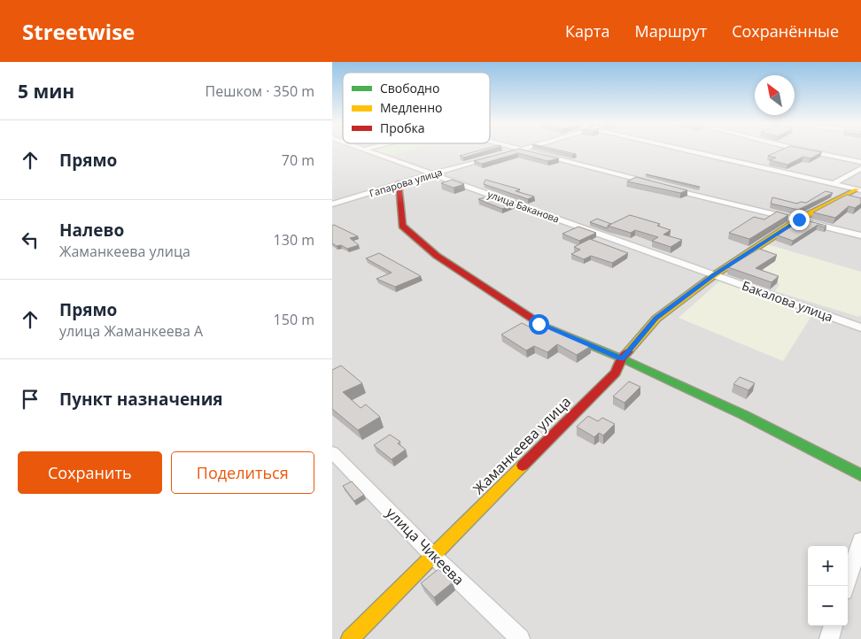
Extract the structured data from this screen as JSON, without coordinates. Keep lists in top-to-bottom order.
{
  "streets": {
    "street": [
      "Гапарова улица",
      "улица Баканова",
      "Бакалова улица",
      "Жаманкеева улица",
      "улица Чикеева"
    ]
  },
  "crossings": [
    ["Гапарова улица", "улица Баканова"],
    ["улица Баканова", "Бакалова улица"],
    ["улица Баканова", "Жаманкеева улица"],
    ["Бакалова улица", "Жаманкеева улица"],
    ["Жаманкеева улица", "улица Чикеева"]
  ],
  "legend": ["Свободно", "Медленно", "Пробка"],
  "north": "top left",
  "page": {
    "header": "Streetwise",
    "nav": ["Карта", "Маршрут", "Сохранённые"],
    "heading": ["5 мин", "Пешком · 350 m"],
    "list": [
      ["Прямо", "70 m"],
      ["Налево", "Жаманкеева улица", "130 m"],
      ["Прямо", "улица Жаманкеева А", "150 m"],
      "Пункт назначения"
    ],
    "buttons": ["Сохранить", "Поделиться"],
    "map_buttons": ["+", "−"]
  }
}
